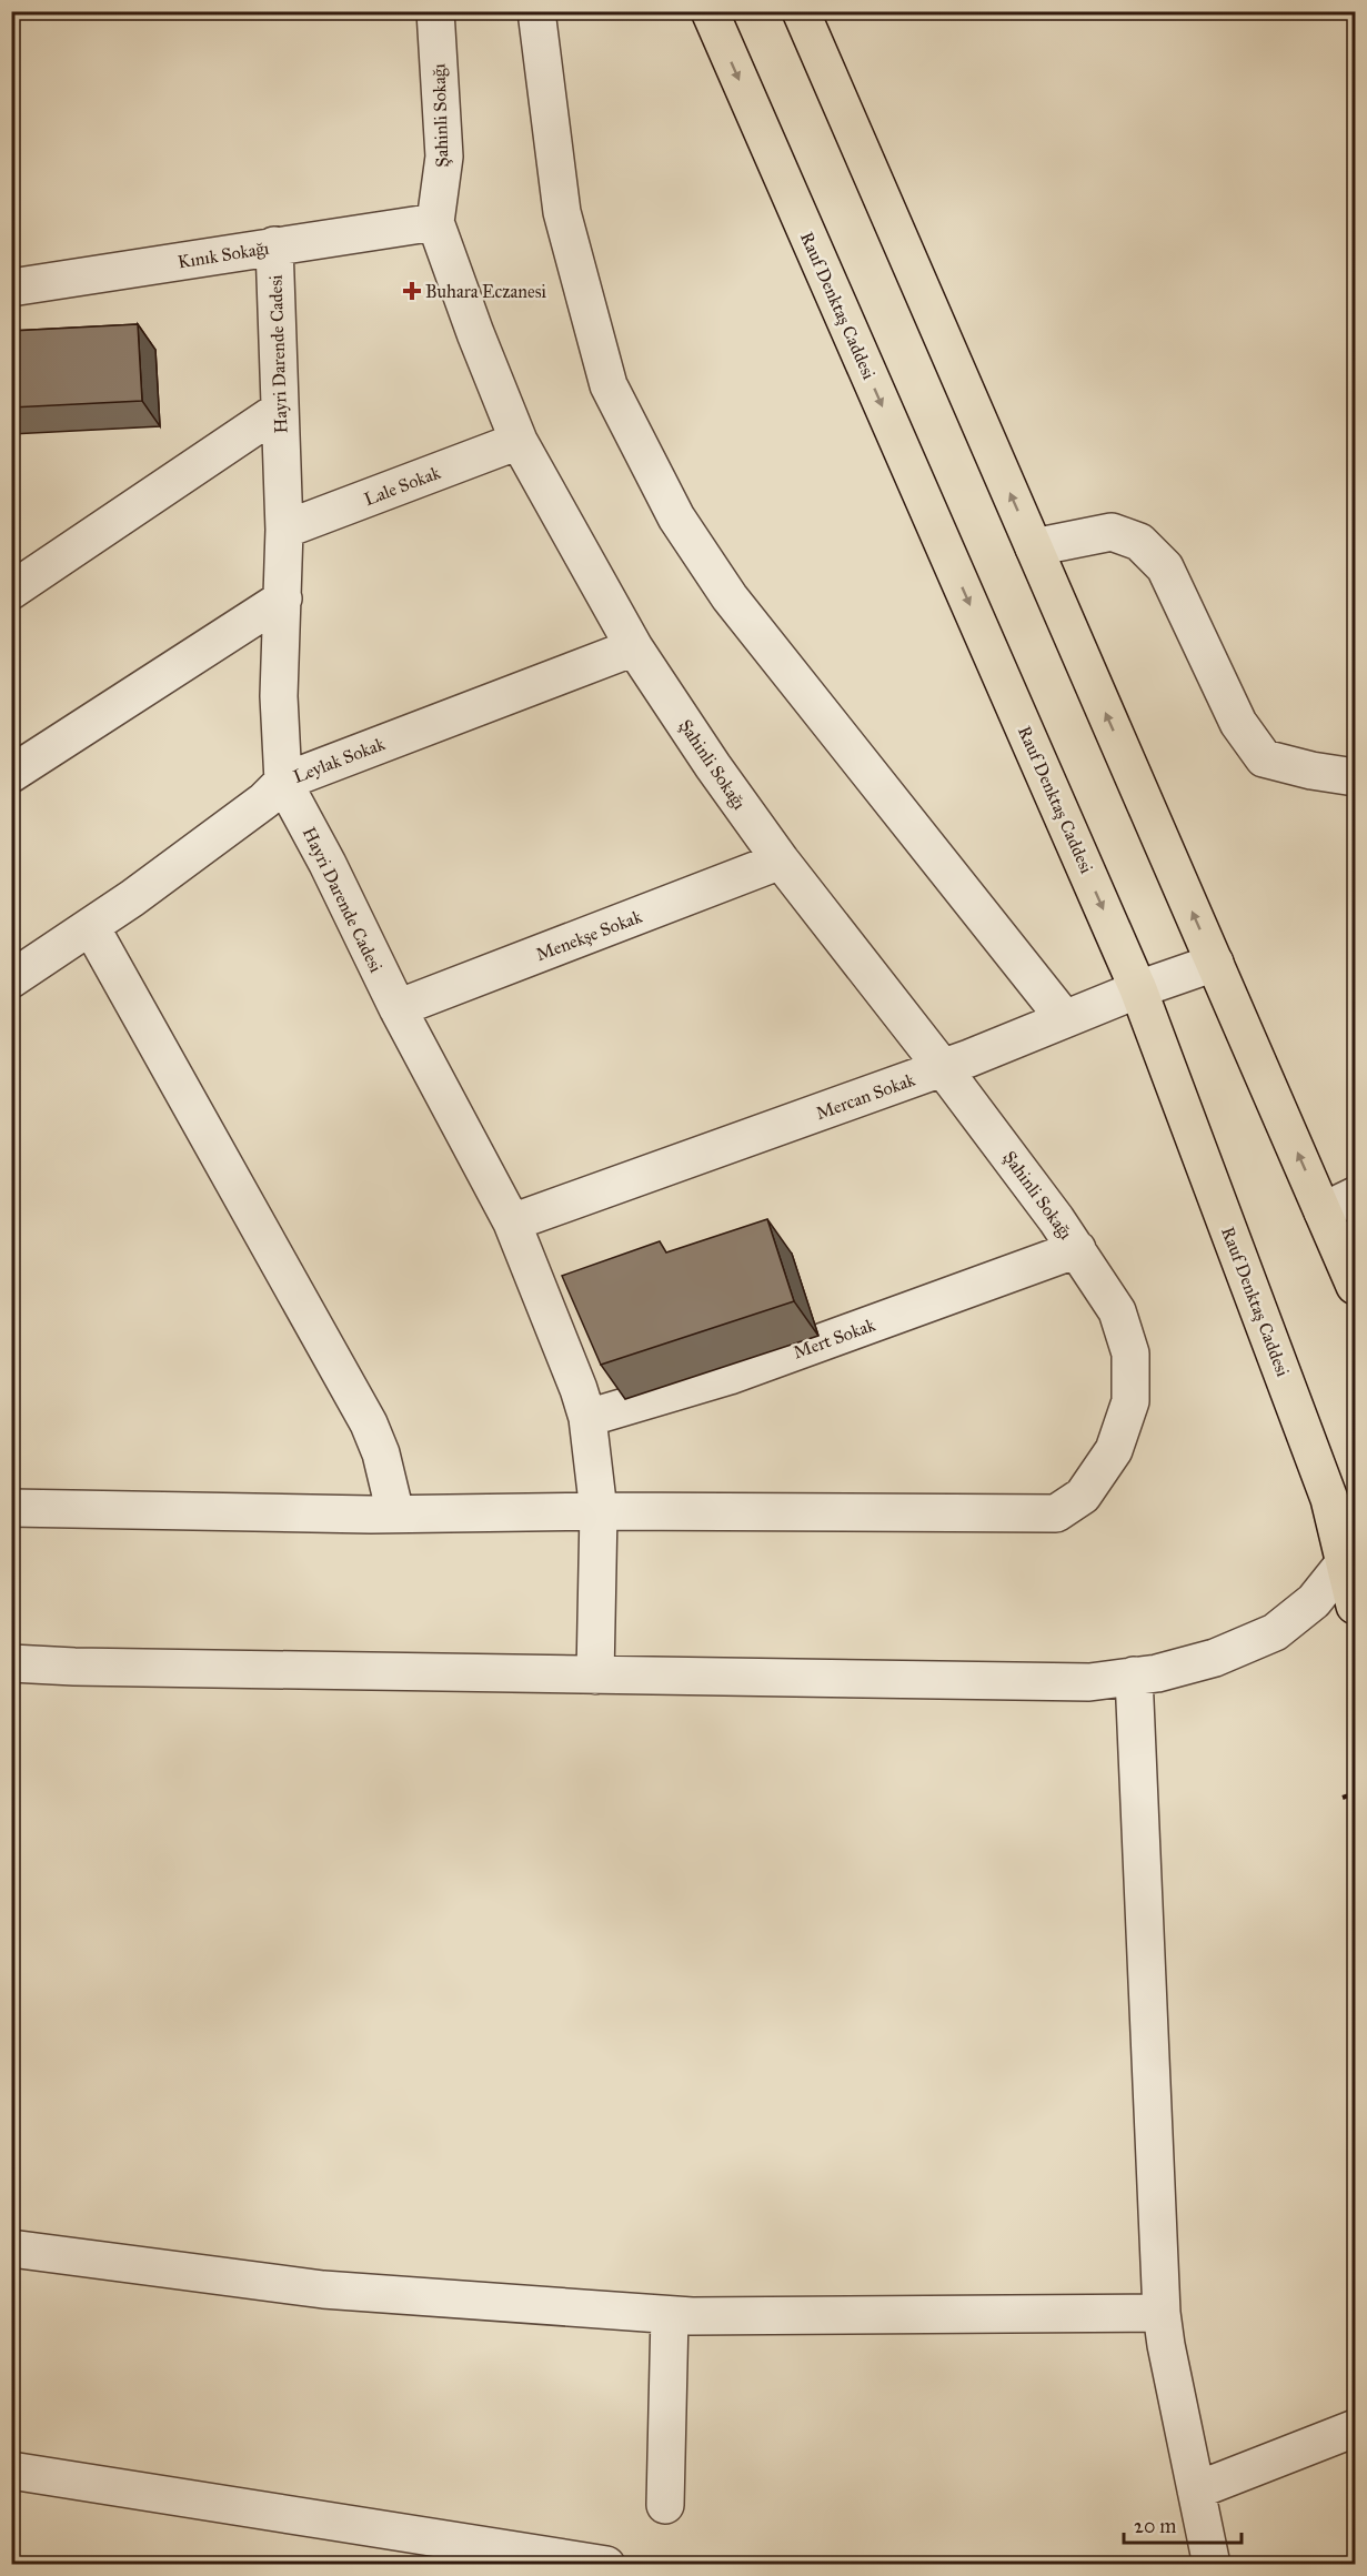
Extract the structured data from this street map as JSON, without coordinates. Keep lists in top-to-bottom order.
{
  "streets": {
    "main road": ["Rauf Denktaş Caddesi"],
    "street": [
      "Şahinli Sokağı",
      "Kınık Sokağı",
      "Hayri Darende Cadesi",
      "Lale Sokak",
      "Leylak Sokak",
      "Menekşe Sokak",
      "Mercan Sokak",
      "Mert Sokak"
    ]
  },
  "crossings": [
    ["Şahinli Sokağı", "Kınık Sokağı"],
    ["Şahinli Sokağı", "Hayri Darende Cadesi"],
    ["Şahinli Sokağı", "Lale Sokak"],
    ["Şahinli Sokağı", "Leylak Sokak"],
    ["Şahinli Sokağı", "Menekşe Sokak"],
    ["Şahinli Sokağı", "Mercan Sokak"],
    ["Şahinli Sokağı", "Mert Sokak"],
    ["Kınık Sokağı", "Hayri Darende Cadesi"],
    ["Rauf Denktaş Caddesi", "Mercan Sokak"],
    ["Hayri Darende Cadesi", "Lale Sokak"],
    ["Hayri Darende Cadesi", "Leylak Sokak"],
    ["Hayri Darende Cadesi", "Menekşe Sokak"],
    ["Hayri Darende Cadesi", "Mercan Sokak"],
    ["Hayri Darende Cadesi", "Mert Sokak"]
  ],
  "places": {
    "health": ["Buhara Eczanesi"]
  },
  "scale_bar": "20 m"
}
